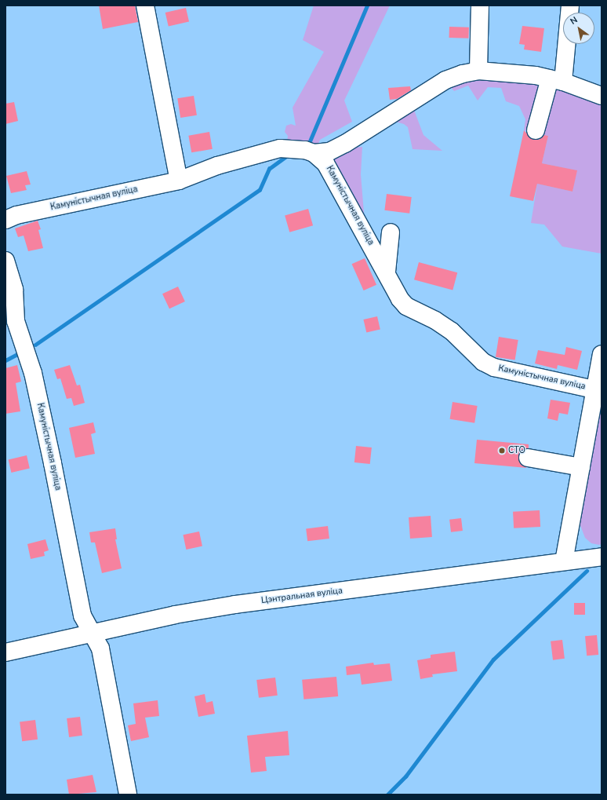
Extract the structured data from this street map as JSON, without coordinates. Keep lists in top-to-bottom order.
{
  "streets": {
    "street": ["Камуністычная вуліца", "Цэнтральная вуліца"]
  },
  "crossings": [
    ["Камуністычная вуліца", "Цэнтральная вуліца"]
  ],
  "places": ["СТО"],
  "north": "top left"
}
